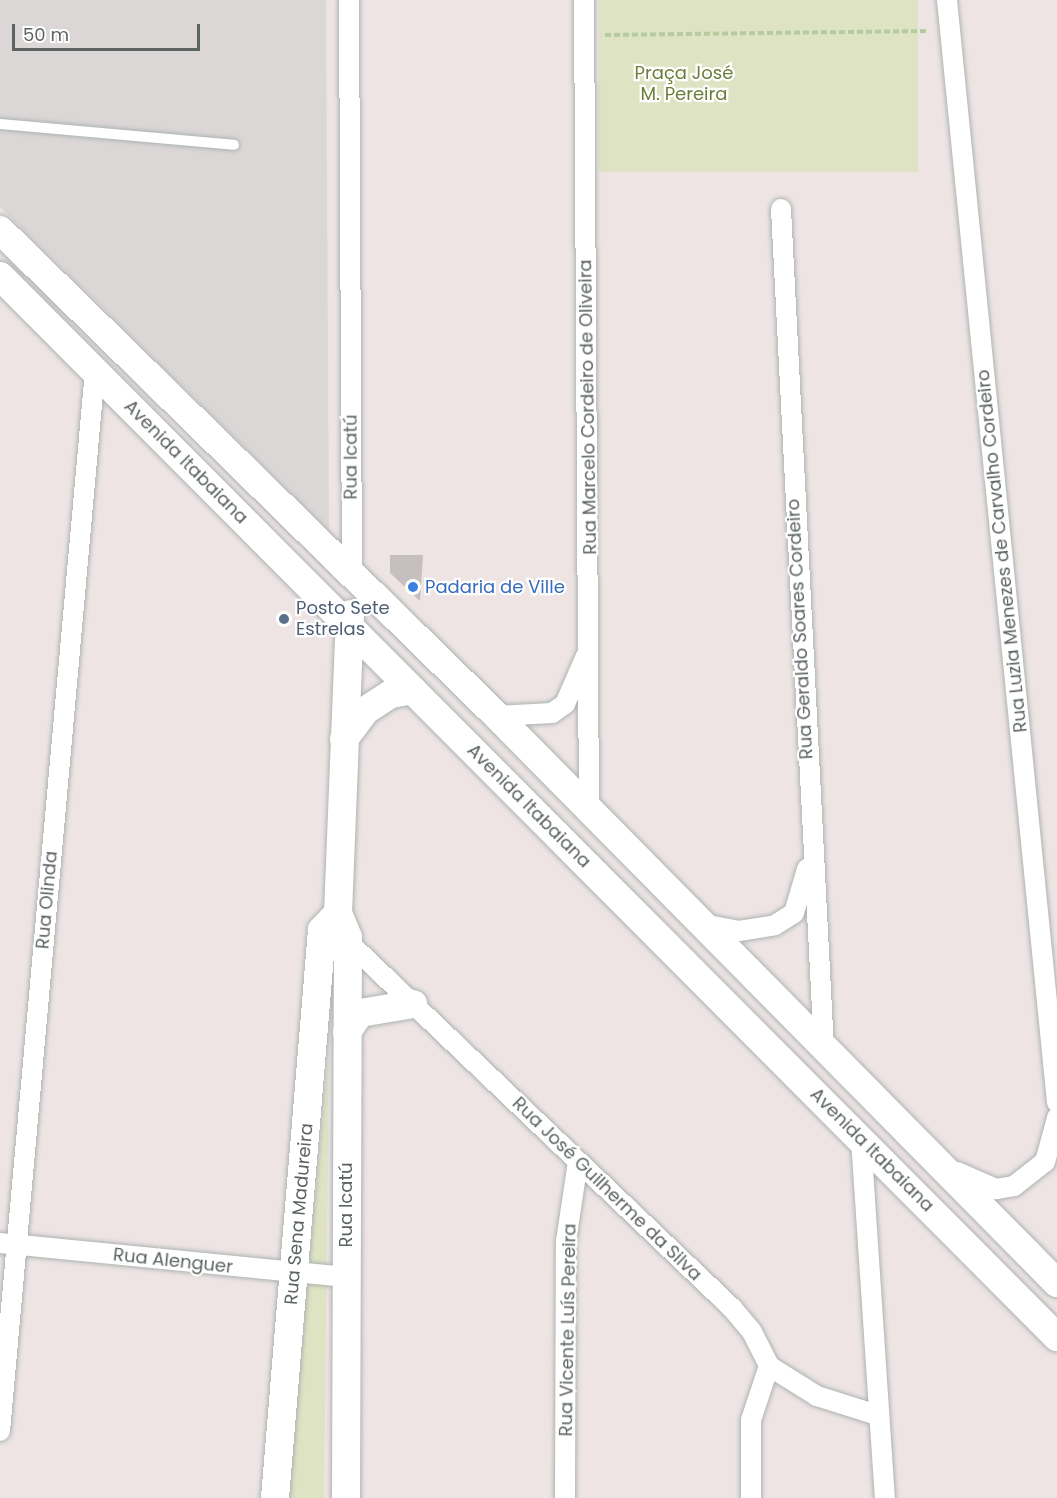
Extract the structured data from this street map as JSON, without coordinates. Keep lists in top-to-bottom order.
{
  "streets": {
    "main road": ["Rua Icatú", "Avenida Itabaiana", "Rua Sena Madureira"],
    "street": [
      "Rua Marcelo Cordeiro de Oliveira",
      "Rua Luzia Menezes de Carvalho Cordeiro",
      "Rua Geraldo Soares Cordeiro",
      "Rua Olinda",
      "Rua José Guilherme da Silva",
      "Rua Alenguer",
      "Rua Vicente Luís Pereira"
    ]
  },
  "crossings": [
    ["Rua Marcelo Cordeiro de Oliveira", "Avenida Itabaiana"],
    ["Rua Icatú", "Avenida Itabaiana"],
    ["Rua Icatú", "Rua José Guilherme da Silva"],
    ["Rua Icatú", "Rua Sena Madureira"],
    ["Rua Icatú", "Rua Alenguer"],
    ["Avenida Itabaiana", "Rua Geraldo Soares Cordeiro"],
    ["Avenida Itabaiana", "Rua Olinda"],
    ["Rua Olinda", "Rua Alenguer"],
    ["Rua José Guilherme da Silva", "Rua Sena Madureira"],
    ["Rua José Guilherme da Silva", "Rua Vicente Luís Pereira"],
    ["Rua Sena Madureira", "Rua Alenguer"]
  ],
  "parks": ["Praça José M. Pereira"],
  "places": ["Padaria de Ville", "Posto Sete Estrelas"],
  "scale_bar": "50 m"
}
